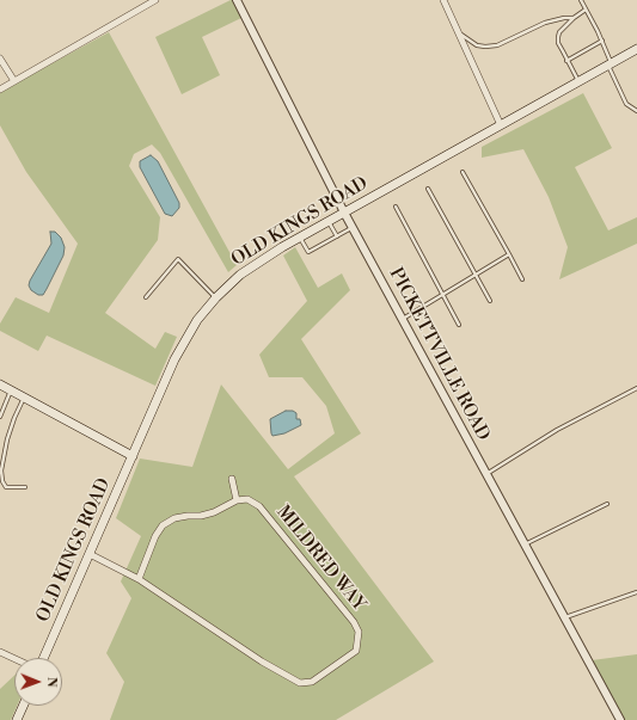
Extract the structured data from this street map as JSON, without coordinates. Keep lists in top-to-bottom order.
{
  "streets": {
    "main road": ["OLD KINGS ROAD"],
    "street": ["PICKETTVILLE ROAD", "MILDRED WAY"]
  },
  "crossings": [
    ["OLD KINGS ROAD", "PICKETTVILLE ROAD"],
    ["OLD KINGS ROAD", "MILDRED WAY"]
  ],
  "north": "right"
}
